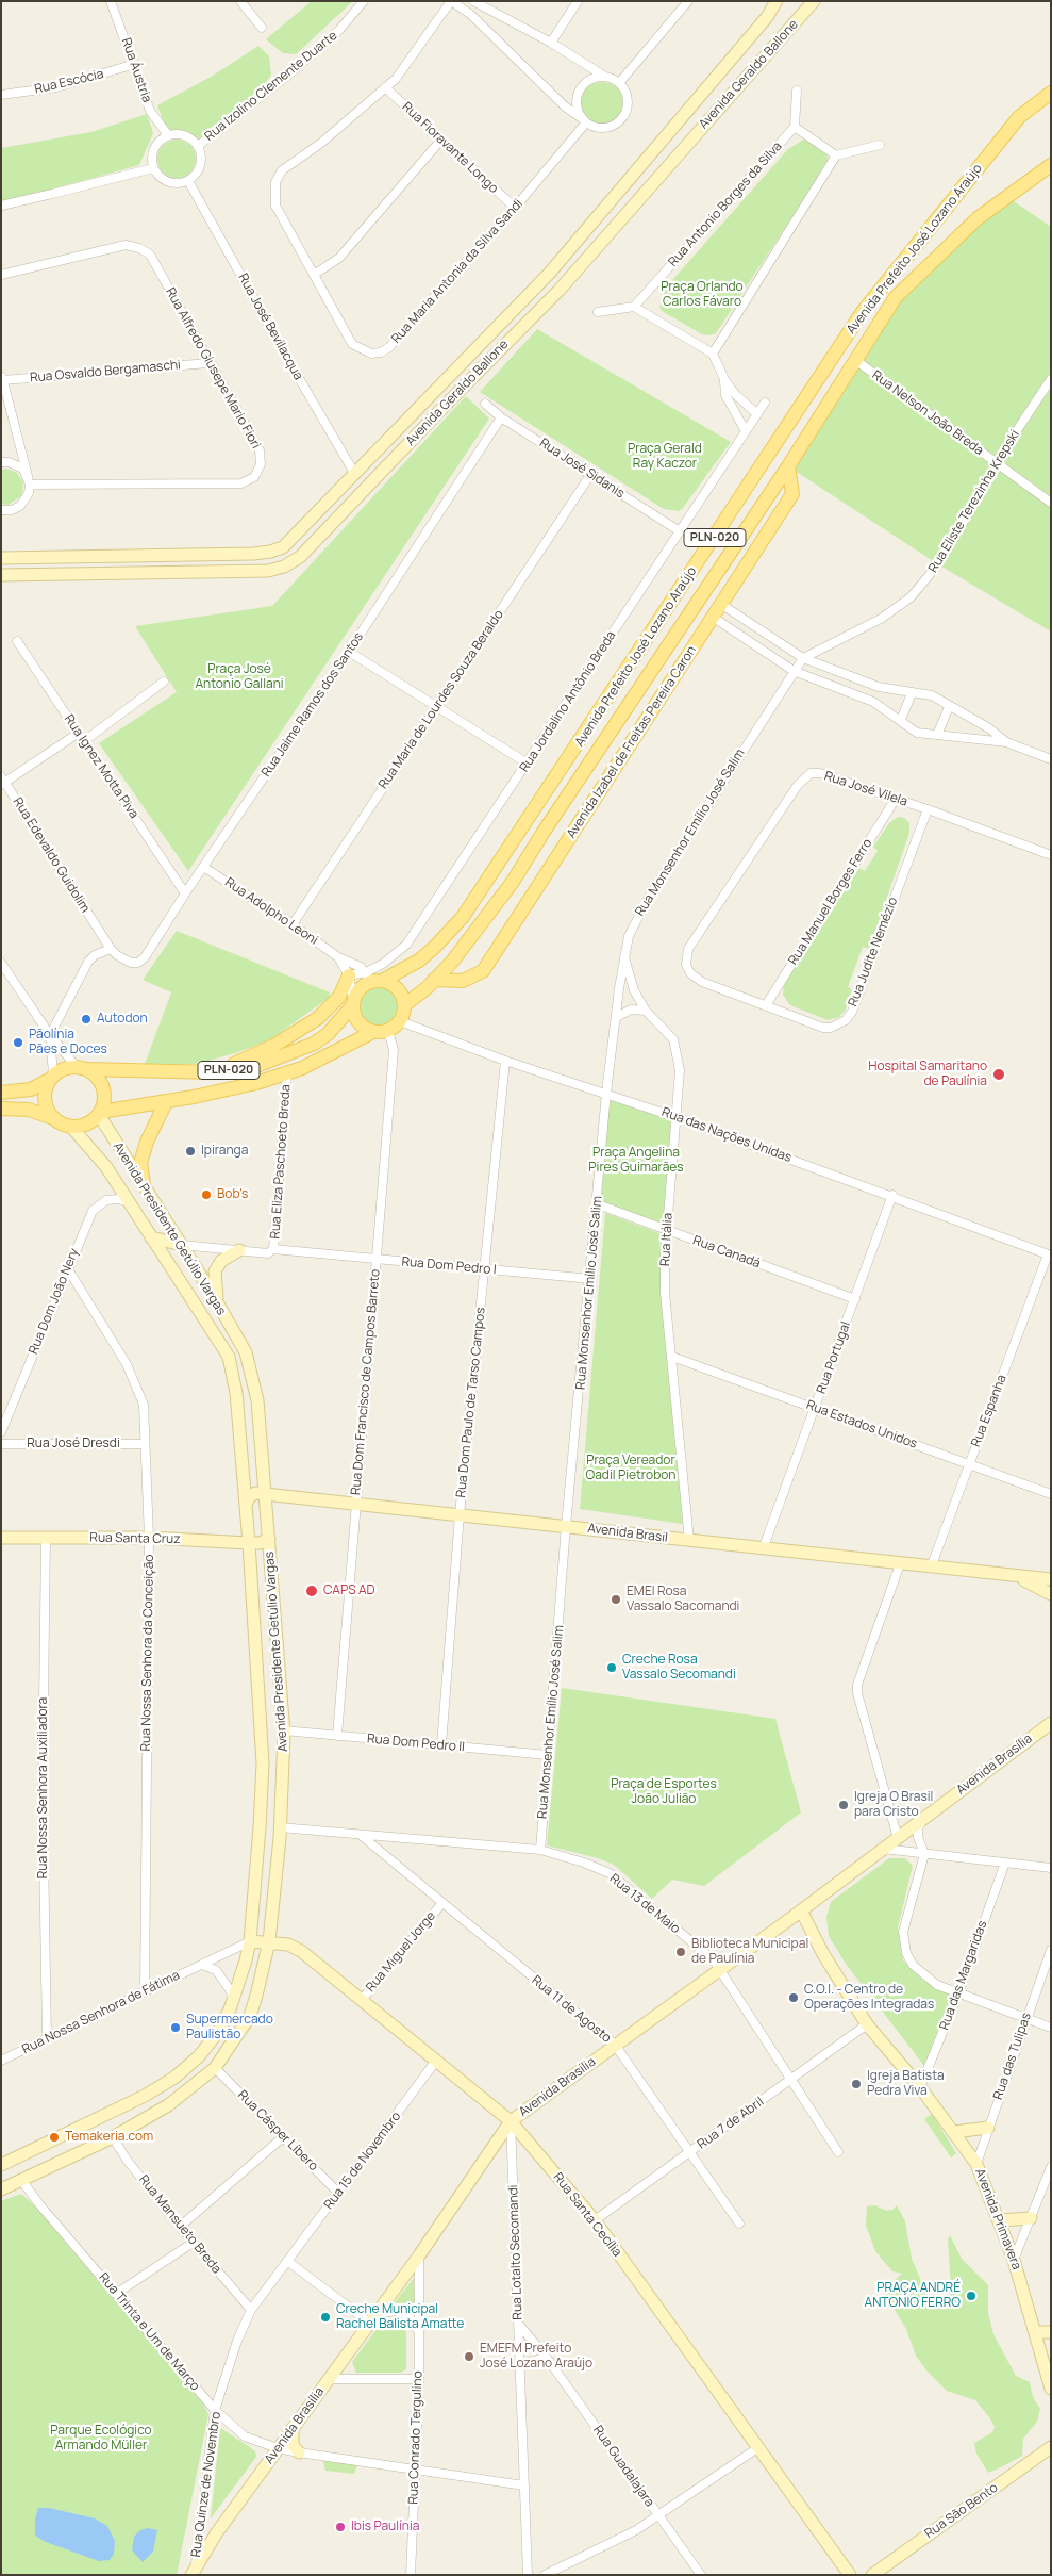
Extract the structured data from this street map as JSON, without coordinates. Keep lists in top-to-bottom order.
{
  "streets": {
    "main road": ["Avenida Prefeito José Lozano Araújo", "PLN-020", "Avenida Izabel de Freitas Pereira Caron"],
    "street": [
      "Rua Áustria",
      "Avenida Geraldo Ballone",
      "Rua Escócia",
      "Rua Izolino Clemente Duarte",
      "Rua Fioravante Longo",
      "Rua Antonio Borges da Silva",
      "Rua Maria Antonia da Silva Sandi",
      "Rua José Bevilacqua",
      "Rua Alfredo Giusepe Mario Fiori",
      "Rua Osvaldo Bergamaschi",
      "Rua Nelson João Breda",
      "Rua José Sidanis",
      "Rua Eliste Terezinha Krepski",
      "Rua Maria de Lourdes Souza Beraldo",
      "Rua Jordalino Antônio Breda",
      "Rua Jaime Ramos dos Santos",
      "Rua Ignez Motta Piva",
      "Rua José Vilela",
      "Rua Monsenhor Emílio José Salim",
      "Rua Edevaldo Guidolim",
      "Rua Manuel Borges Ferro",
      "Rua Adolpho Leoni",
      "Rua Judite Nemézio",
      "Rua das Nações Unidas",
      "Rua Eliza Paschoeto Breda",
      "Avenida Presidente Getúlio Vargas",
      "Rua Itália",
      "Rua Canadá",
      "Rua Dom Pedro I",
      "Rua Dom João Nery",
      "Rua Portugal",
      "Rua Dom Francisco de Campos Barreto",
      "Rua Dom Paulo de Tarso Campos",
      "Rua Espanha",
      "Rua Estados Unidos",
      "Rua José Dresdi",
      "Avenida Brasil",
      "Rua Santa Cruz",
      "Rua Nossa Senhora da Conceição",
      "Rua Dom Pedro II",
      "Avenida Brasília",
      "Rua Nossa Senhora Auxiliadora",
      "Rua 13 de Maio",
      "Rua Miguel Jorge",
      "Rua das Margaridas",
      "Rua 11 de Agosto",
      "Rua Nossa Senhora de Fátima",
      "Rua das Tulipas",
      "Rua 7 de Abril",
      "Rua Cásper Líbero",
      "Rua 15 de Novembro",
      "Rua Santa Cecília",
      "Avenida Primavera",
      "Rua Mansueto Breda",
      "Rua Lotalto Secomandi",
      "Rua Trinta e Um de Março",
      "Rua Conrado Tergulino",
      "Rua Guadalajara",
      "Rua Quinze de Novembro",
      "Rua São Bento"
    ]
  },
  "crossings": [
    ["Rua Áustria", "Rua Escócia"],
    ["Rua Áustria", "Rua Izolino Clemente Duarte"],
    ["Rua Áustria", "Rua José Bevilacqua"],
    ["Avenida Geraldo Ballone", "Rua José Bevilacqua"],
    ["Rua Izolino Clemente Duarte", "Rua José Bevilacqua"],
    ["Rua Fioravante Longo", "Rua Maria Antonia da Silva Sandi"],
    ["Avenida Prefeito José Lozano Araújo", "Rua Nelson João Breda"],
    ["Avenida Prefeito José Lozano Araújo", "PLN-020"],
    ["Avenida Prefeito José Lozano Araújo", "Rua Jordalino Antônio Breda"],
    ["Avenida Prefeito José Lozano Araújo", "Avenida Izabel de Freitas Pereira Caron"],
    ["Avenida Prefeito José Lozano Araújo", "Rua Adolpho Leoni"],
    ["Avenida Prefeito José Lozano Araújo", "Rua das Nações Unidas"],
    ["Avenida Prefeito José Lozano Araújo", "Rua Dom Francisco de Campos Barreto"],
    ["Rua Alfredo Giusepe Mario Fiori", "Rua Osvaldo Bergamaschi"],
    ["Rua Nelson João Breda", "Rua Eliste Terezinha Krepski"],
    ["Rua José Sidanis", "Rua Maria de Lourdes Souza Beraldo"],
    ["Rua José Sidanis", "Rua Jordalino Antônio Breda"],
    ["Rua José Sidanis", "Rua Jaime Ramos dos Santos"],
    ["Rua Eliste Terezinha Krepski", "Rua Monsenhor Emílio José Salim"],
    ["PLN-020", "Rua Jordalino Antônio Breda"],
    ["PLN-020", "Rua Adolpho Leoni"],
    ["PLN-020", "Rua das Nações Unidas"],
    ["PLN-020", "Rua Eliza Paschoeto Breda"],
    ["PLN-020", "Avenida Presidente Getúlio Vargas"],
    ["PLN-020", "Rua Dom Francisco de Campos Barreto"],
    ["Rua Maria de Lourdes Souza Beraldo", "Rua Adolpho Leoni"],
    ["Rua Jordalino Antônio Breda", "Rua Adolpho Leoni"],
    ["Rua Jordalino Antônio Breda", "Rua das Nações Unidas"],
    ["Rua Jordalino Antônio Breda", "Rua Dom Francisco de Campos Barreto"],
    ["Rua Jaime Ramos dos Santos", "Rua Ignez Motta Piva"],
    ["Rua Jaime Ramos dos Santos", "Rua Edevaldo Guidolim"],
    ["Rua Jaime Ramos dos Santos", "Rua Adolpho Leoni"],
    ["Rua José Vilela", "Rua Manuel Borges Ferro"],
    ["Rua José Vilela", "Rua Judite Nemézio"],
    ["Rua Monsenhor Emílio José Salim", "Rua das Nações Unidas"],
    ["Rua Monsenhor Emílio José Salim", "Rua Itália"],
    ["Rua Monsenhor Emílio José Salim", "Rua Canadá"],
    ["Rua Monsenhor Emílio José Salim", "Rua Dom Pedro I"],
    ["Rua Monsenhor Emílio José Salim", "Avenida Brasil"],
    ["Rua Monsenhor Emílio José Salim", "Rua Dom Pedro II"],
    ["Rua Monsenhor Emílio José Salim", "Rua 13 de Maio"],
    ["Rua Manuel Borges Ferro", "Rua Judite Nemézio"],
    ["Rua Adolpho Leoni", "Rua das Nações Unidas"],
    ["Rua Adolpho Leoni", "Rua Dom Francisco de Campos Barreto"],
    ["Rua das Nações Unidas", "Rua Itália"],
    ["Rua das Nações Unidas", "Rua Portugal"],
    ["Rua das Nações Unidas", "Rua Dom Francisco de Campos Barreto"],
    ["Rua das Nações Unidas", "Rua Dom Paulo de Tarso Campos"],
    ["Rua das Nações Unidas", "Rua Espanha"],
    ["Rua Eliza Paschoeto Breda", "Rua Dom Pedro I"],
    ["Avenida Presidente Getúlio Vargas", "Rua Dom Pedro I"],
    ["Avenida Presidente Getúlio Vargas", "Rua Dom João Nery"],
    ["Avenida Presidente Getúlio Vargas", "Avenida Brasil"],
    ["Avenida Presidente Getúlio Vargas", "Rua Santa Cruz"],
    ["Avenida Presidente Getúlio Vargas", "Rua Dom Pedro II"],
    ["Avenida Presidente Getúlio Vargas", "Rua 13 de Maio"],
    ["Avenida Presidente Getúlio Vargas", "Rua Nossa Senhora de Fátima"],
    ["Avenida Presidente Getúlio Vargas", "Rua Cásper Líbero"],
    ["Avenida Presidente Getúlio Vargas", "Rua Santa Cecília"],
    ["Avenida Presidente Getúlio Vargas", "Rua Mansueto Breda"],
    ["Avenida Presidente Getúlio Vargas", "Rua Trinta e Um de Março"],
    ["Rua Itália", "Rua Canadá"],
    ["Rua Itália", "Rua Estados Unidos"],
    ["Rua Itália", "Avenida Brasil"],
    ["Rua Canadá", "Rua Portugal"],
    ["Rua Dom Pedro I", "Rua Dom Francisco de Campos Barreto"],
    ["Rua Dom Pedro I", "Rua Dom Paulo de Tarso Campos"],
    ["Rua Dom João Nery", "Rua Nossa Senhora da Conceição"],
    ["Rua Portugal", "Rua Estados Unidos"],
    ["Rua Portugal", "Avenida Brasil"],
    ["Rua Dom Francisco de Campos Barreto", "Avenida Brasil"],
    ["Rua Dom Francisco de Campos Barreto", "Rua Dom Pedro II"],
    ["Rua Dom Paulo de Tarso Campos", "Avenida Brasil"],
    ["Rua Dom Paulo de Tarso Campos", "Rua Dom Pedro II"],
    ["Rua Espanha", "Rua Estados Unidos"],
    ["Rua Espanha", "Avenida Brasil"],
    ["Rua José Dresdi", "Rua Nossa Senhora da Conceição"],
    ["Rua Santa Cruz", "Rua Nossa Senhora da Conceição"],
    ["Rua Santa Cruz", "Rua Nossa Senhora Auxiliadora"],
    ["Rua Nossa Senhora da Conceição", "Rua Nossa Senhora de Fátima"],
    ["Avenida Brasília", "Rua 13 de Maio"],
    ["Avenida Brasília", "Rua 11 de Agosto"],
    ["Avenida Brasília", "Rua Santa Cecília"],
    ["Avenida Brasília", "Avenida Primavera"],
    ["Avenida Brasília", "Rua Lotalto Secomandi"],
    ["Avenida Brasília", "Rua Trinta e Um de Março"],
    ["Avenida Brasília", "Rua Conrado Tergulino"],
    ["Avenida Brasília", "Rua Quinze de Novembro"],
    ["Rua Nossa Senhora Auxiliadora", "Rua Nossa Senhora de Fátima"],
    ["Rua 13 de Maio", "Rua 11 de Agosto"],
    ["Rua 13 de Maio", "Rua 7 de Abril"],
    ["Rua Miguel Jorge", "Rua 11 de Agosto"],
    ["Rua Miguel Jorge", "Rua Santa Cecília"],
    ["Rua das Margaridas", "Avenida Primavera"],
    ["Rua 11 de Agosto", "Rua 7 de Abril"],
    ["Rua Nossa Senhora de Fátima", "Rua Santa Cecília"],
    ["Rua das Tulipas", "Avenida Primavera"],
    ["Rua 7 de Abril", "Rua Santa Cecília"],
    ["Rua 7 de Abril", "Avenida Primavera"],
    ["Rua Cásper Líbero", "Rua 15 de Novembro"],
    ["Rua 15 de Novembro", "Rua Santa Cecília"],
    ["Rua 15 de Novembro", "Rua Quinze de Novembro"],
    ["Rua Santa Cecília", "Rua Lotalto Secomandi"],
    ["Rua Mansueto Breda", "Rua Quinze de Novembro"],
    ["Rua Lotalto Secomandi", "Rua Trinta e Um de Março"],
    ["Rua Lotalto Secomandi", "Rua Guadalajara"],
    ["Rua Trinta e Um de Março", "Rua Conrado Tergulino"],
    ["Rua Trinta e Um de Março", "Rua Quinze de Novembro"]
  ],
  "parks": [
    "Praça Orlando Carlos Fávaro",
    "Praça Gerald Ray Kaczor",
    "Praça José Antonio Gallani",
    "Praça Angelina Pires Guimarães",
    "Praça Vereador Oadil Pietrobon",
    "Praça de Esportes João Julião",
    "Parque Ecológico Armando Müller"
  ],
  "places": [
    "Autodon",
    "Pãolínia Pães e Doces",
    "Hospital Samaritano de Paulínia",
    "Ipiranga",
    "Bob's",
    "CAPS AD",
    "EMEI Rosa Vassalo Sacomandi",
    "Creche Rosa Vassalo Secomandi",
    "Igreja O Brasil para Cristo",
    "Biblioteca Municipal de Paulínia",
    "C.O.I. - Centro de Operações Integradas",
    "Supermercado Paulistão",
    "Igreja Batista Pedra Viva",
    "Temakeria.com",
    "PRAÇA ANDRÉ ANTONIO FERRO",
    "Creche Municipal Rachel Balista Amatte",
    "EMEFM Prefeito José Lozano Araújo",
    "Ibis Paulínia"
  ]
}
